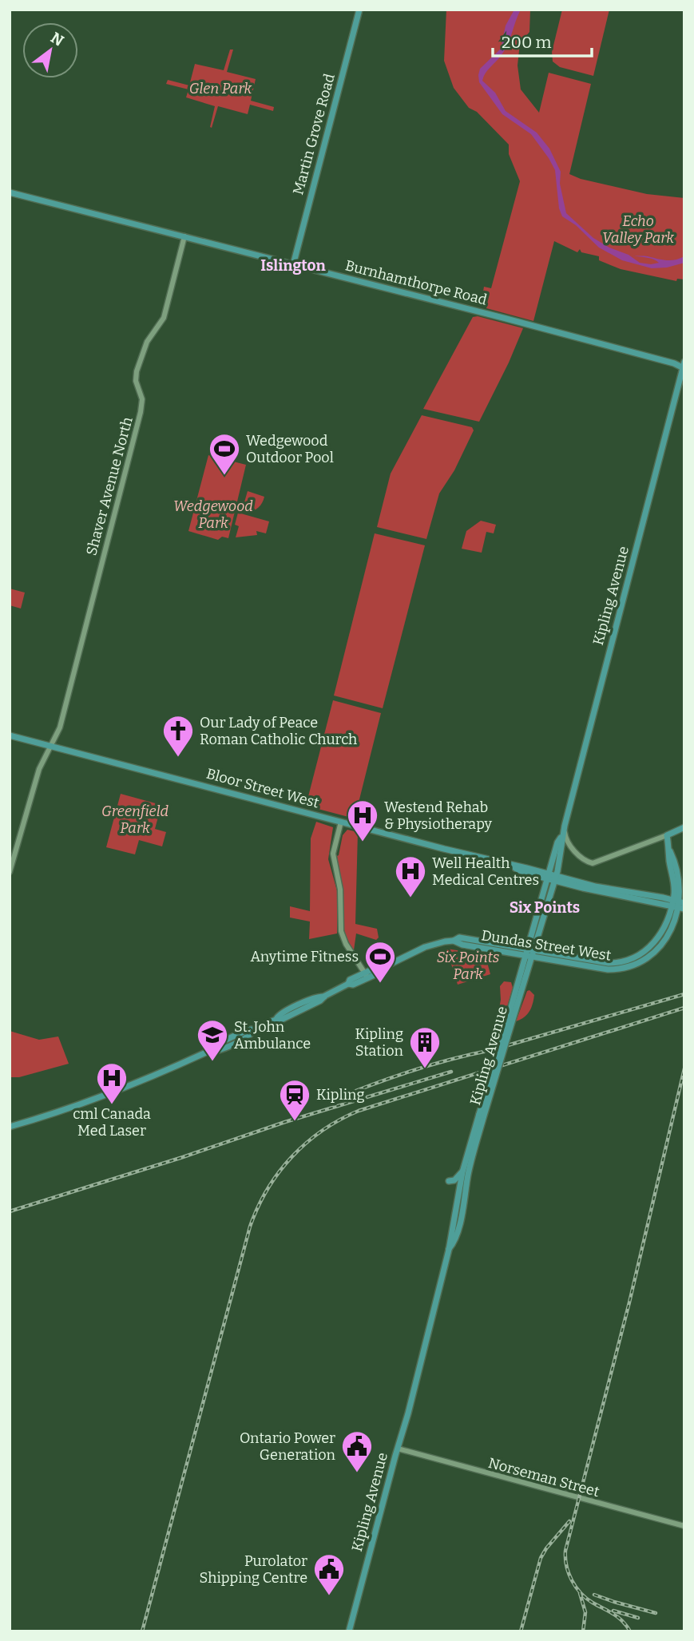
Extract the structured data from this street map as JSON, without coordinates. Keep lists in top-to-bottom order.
{
  "streets": {
    "main road": [
      "Martin Grove Road",
      "Burnhamthorpe Road",
      "Kipling Avenue",
      "Bloor Street West",
      "Dundas Street West"
    ],
    "street": ["Shaver Avenue North", "Norseman Street"]
  },
  "crossings": [
    ["Martin Grove Road", "Burnhamthorpe Road"],
    ["Burnhamthorpe Road", "Shaver Avenue North"],
    ["Burnhamthorpe Road", "Kipling Avenue"],
    ["Shaver Avenue North", "Bloor Street West"],
    ["Kipling Avenue", "Bloor Street West"],
    ["Kipling Avenue", "Dundas Street West"],
    ["Kipling Avenue", "Norseman Street"],
    ["Bloor Street West", "Dundas Street West"]
  ],
  "districts": ["Islington", "Six Points"],
  "parks": [
    "Glen Park",
    "Echo Valley Park",
    "Wedgewood Park",
    "Greenfield Park",
    "Six Points Park"
  ],
  "places": {
    "sports": ["Wedgewood Outdoor Pool", "Anytime Fitness"],
    "church": ["Our Lady of Peace Roman Catholic Church"],
    "hospital": ["Westend Rehab & Physiotherapy", "Well Health Medical Centres", "cml Canada Med Laser"],
    "school or university": ["St. John Ambulance"],
    "building": ["Kipling Station"],
    "station": ["Kipling"],
    "public building": ["Ontario Power Generation", "Purolator Shipping Centre"]
  },
  "scale_bar": "200 m",
  "north": "top right"
}
